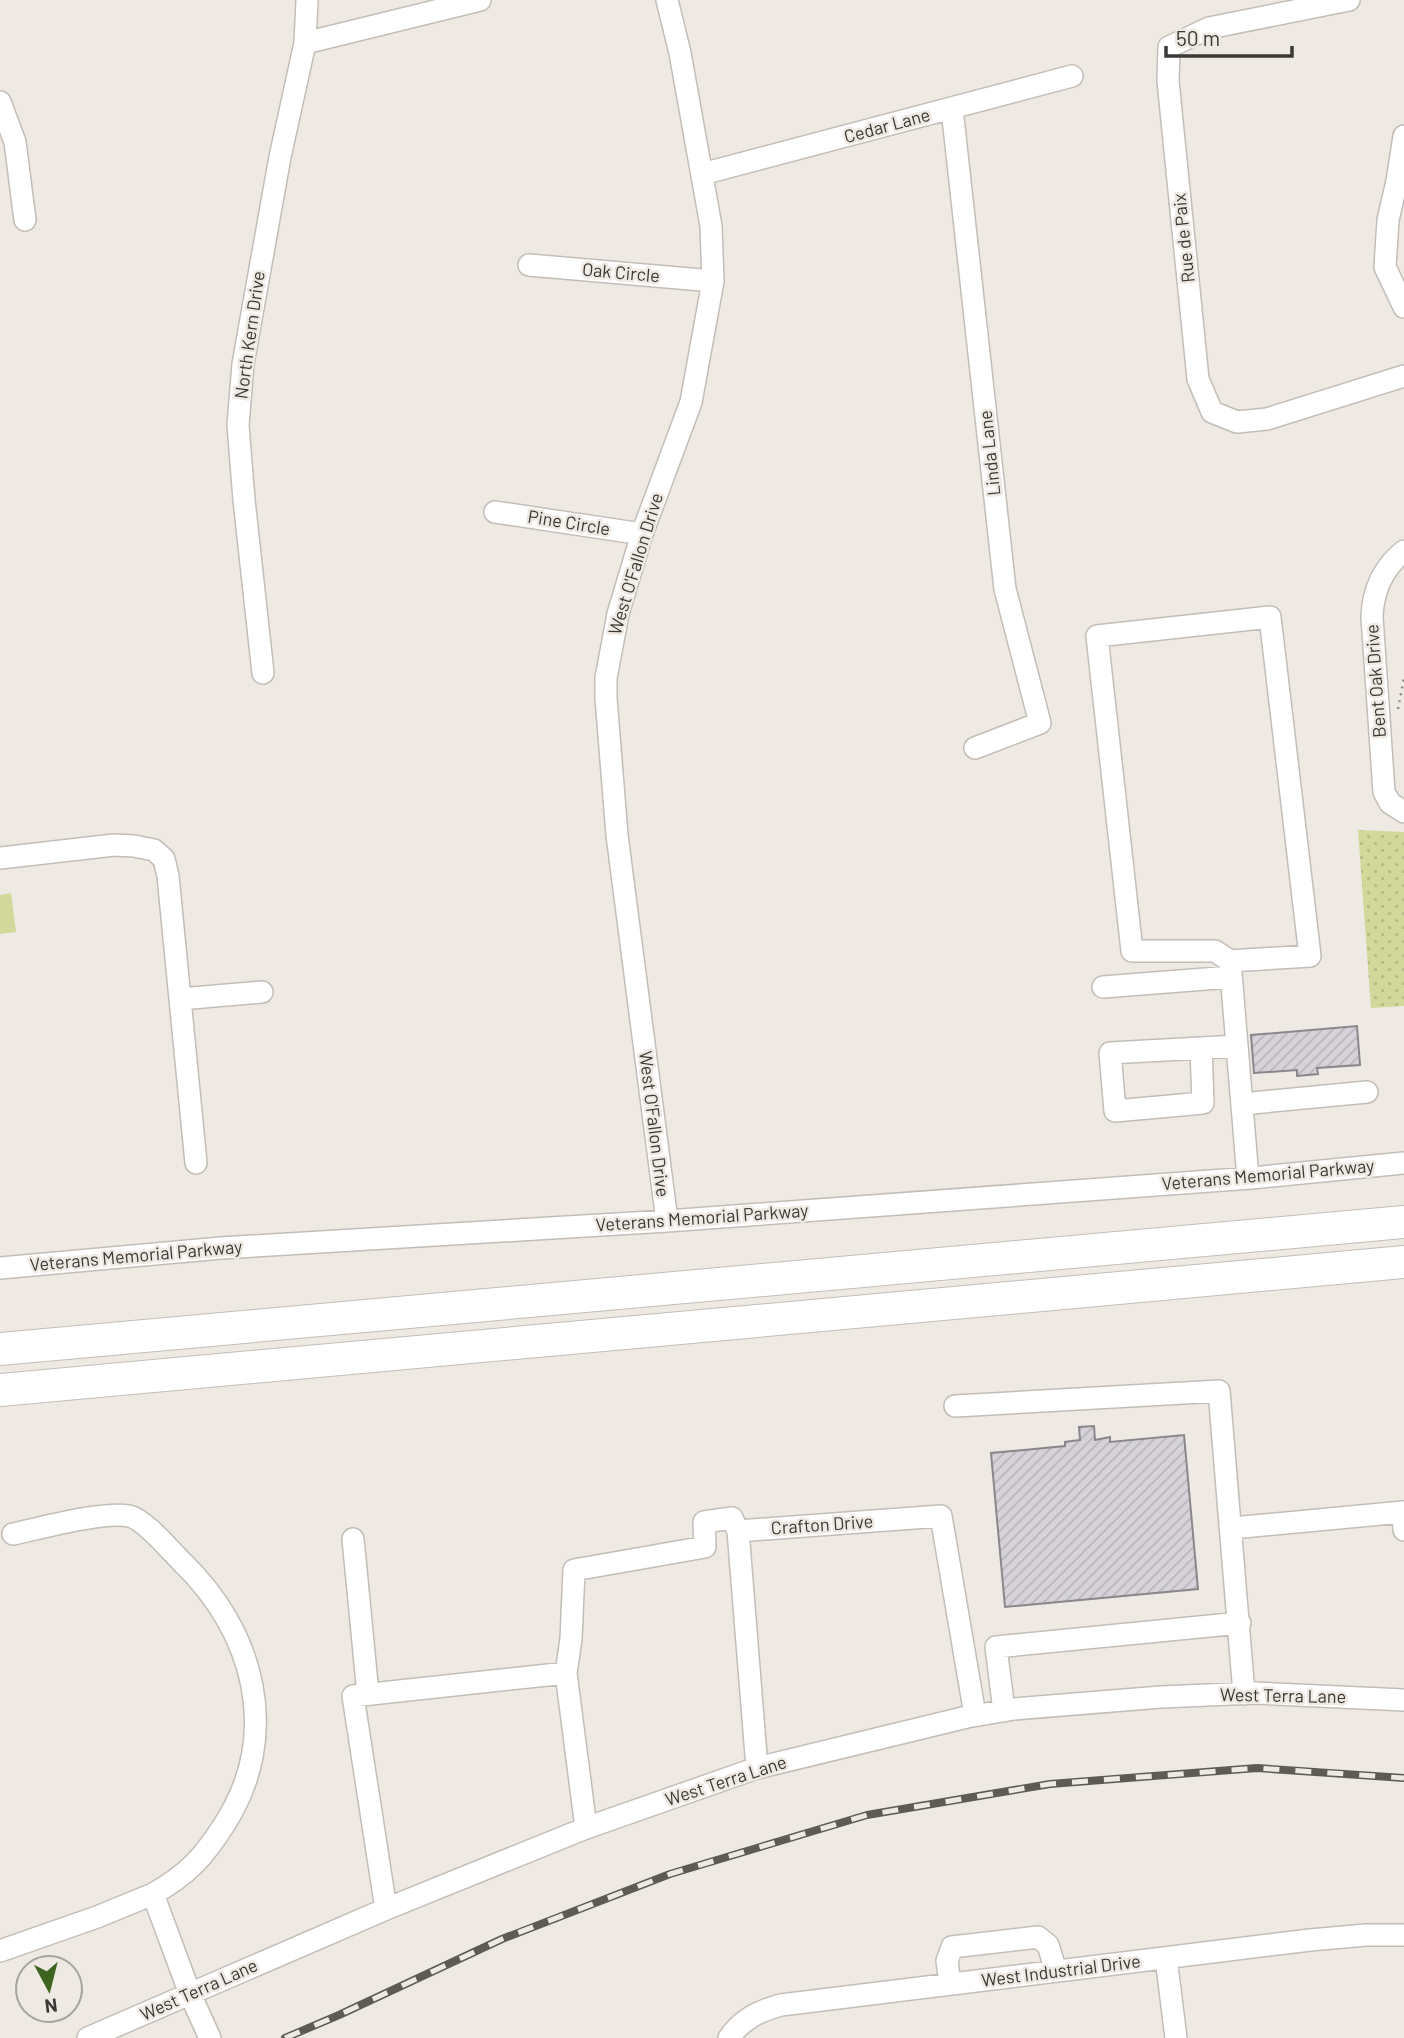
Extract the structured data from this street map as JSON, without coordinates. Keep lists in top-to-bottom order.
{
  "streets": {
    "street": [
      "Cedar Lane",
      "Rue de Paix",
      "Oak Circle",
      "North Kern Drive",
      "Linda Lane",
      "Pine Circle",
      "West O'Fallon Drive",
      "Bent Oak Drive",
      "Veterans Memorial Parkway",
      "Crafton Drive",
      "West Terra Lane",
      "West Industrial Drive"
    ]
  },
  "crossings": [
    ["Cedar Lane", "Linda Lane"],
    ["Cedar Lane", "West O'Fallon Drive"],
    ["Oak Circle", "West O'Fallon Drive"],
    ["Pine Circle", "West O'Fallon Drive"],
    ["West O'Fallon Drive", "Veterans Memorial Parkway"],
    ["Crafton Drive", "West Terra Lane"]
  ],
  "scale_bar": "50 m",
  "north": "bottom"
}
